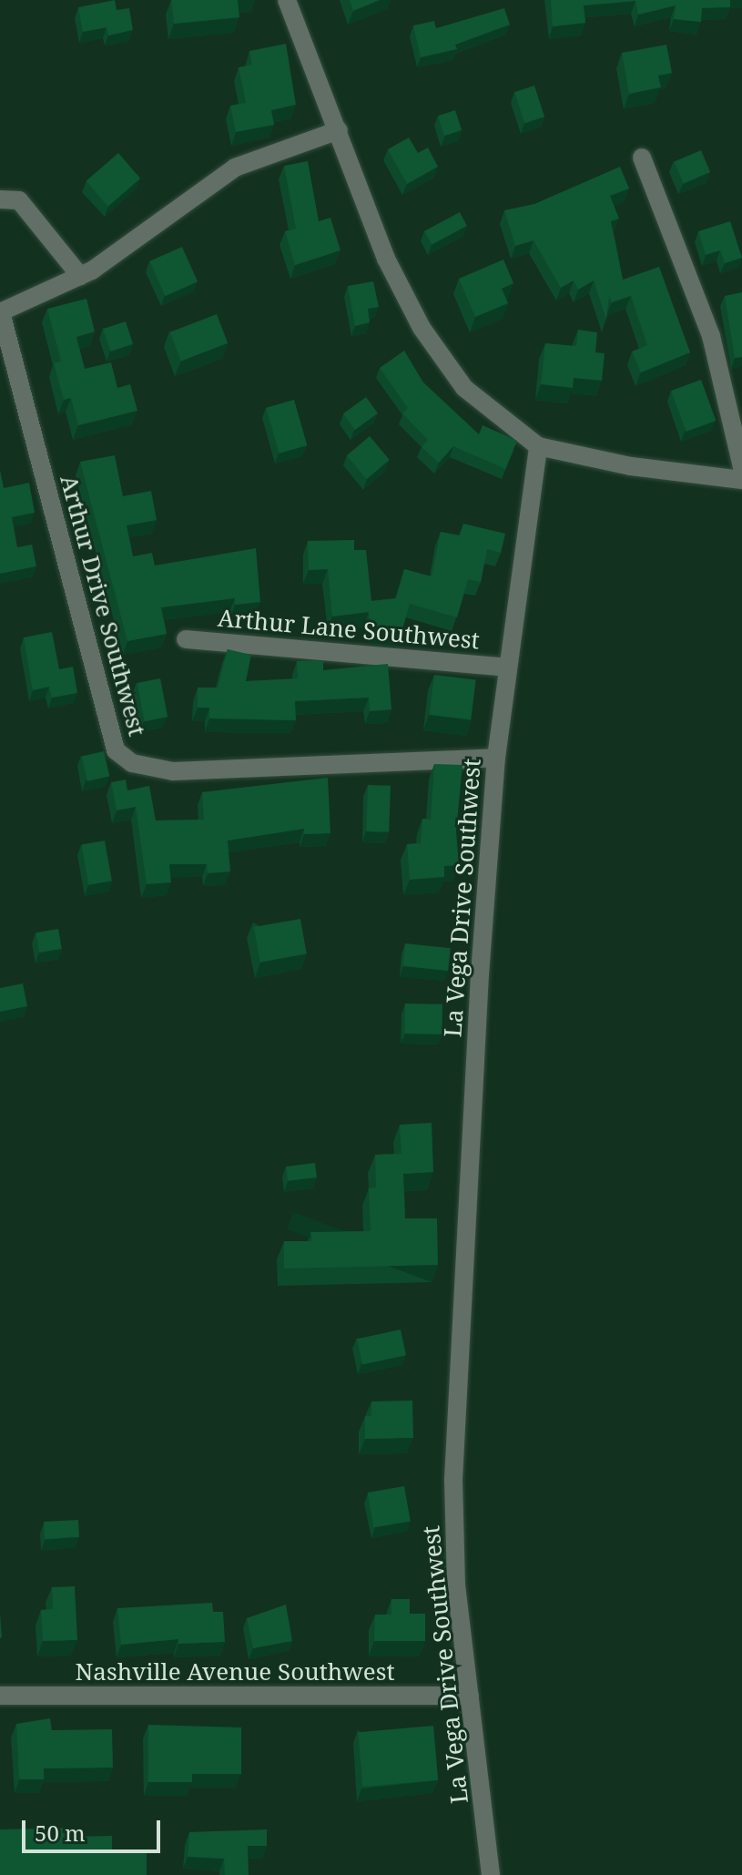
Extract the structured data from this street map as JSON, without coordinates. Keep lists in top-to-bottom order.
{
  "streets": {
    "street": [
      "Arthur Drive Southwest",
      "Arthur Lane Southwest",
      "La Vega Drive Southwest",
      "Nashville Avenue Southwest"
    ]
  },
  "crossings": [
    ["Arthur Drive Southwest", "La Vega Drive Southwest"],
    ["Arthur Lane Southwest", "La Vega Drive Southwest"],
    ["La Vega Drive Southwest", "Nashville Avenue Southwest"]
  ],
  "scale_bar": "50 m"
}
